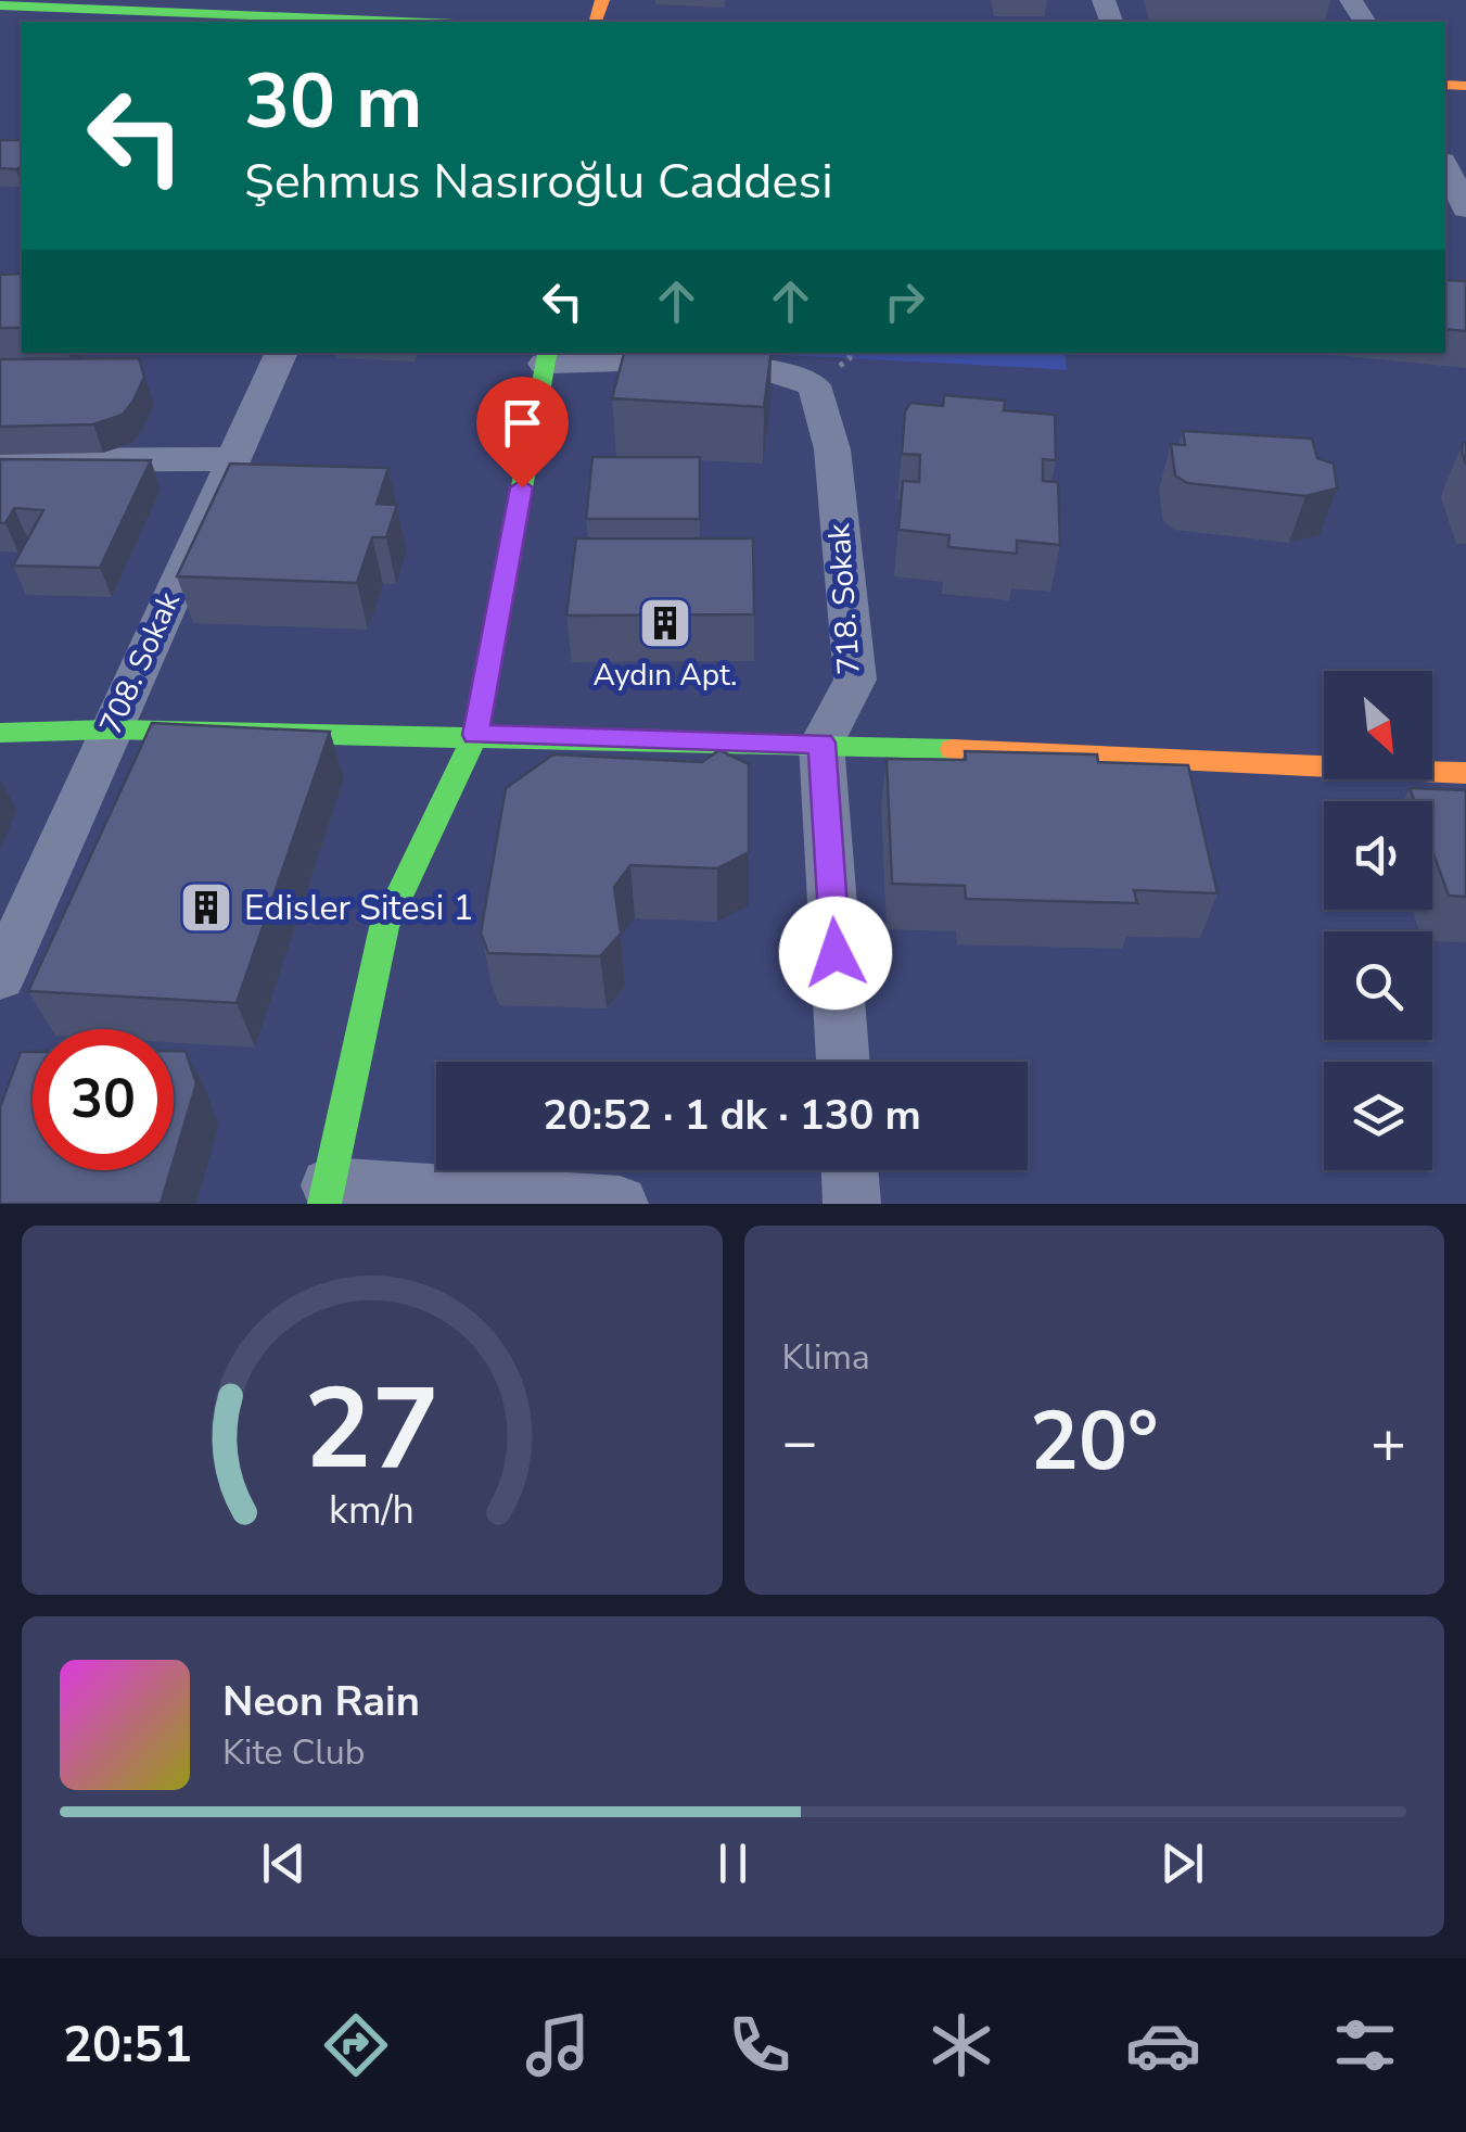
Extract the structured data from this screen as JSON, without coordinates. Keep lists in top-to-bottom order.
{
  "streets": {
    "street": ["718. Sokak", "708. Sokak"]
  },
  "places": {
    "building": ["Aydın Apt.", "Edisler Sitesi 1"]
  },
  "north": "bottom right",
  "page": {
    "turn": ["30 m", "Şehmus Nasıroğlu Caddesi"],
    "limit": "30",
    "trip": "20:52 · 1 dk · 130 m",
    "tile": "Klima",
    "heat": ["−", "20°", "+"],
    "song": ["Neon Rain", "Kite Club"],
    "tabs": "20:51",
    "gauge": ["27", "km/h"]
  }
}
